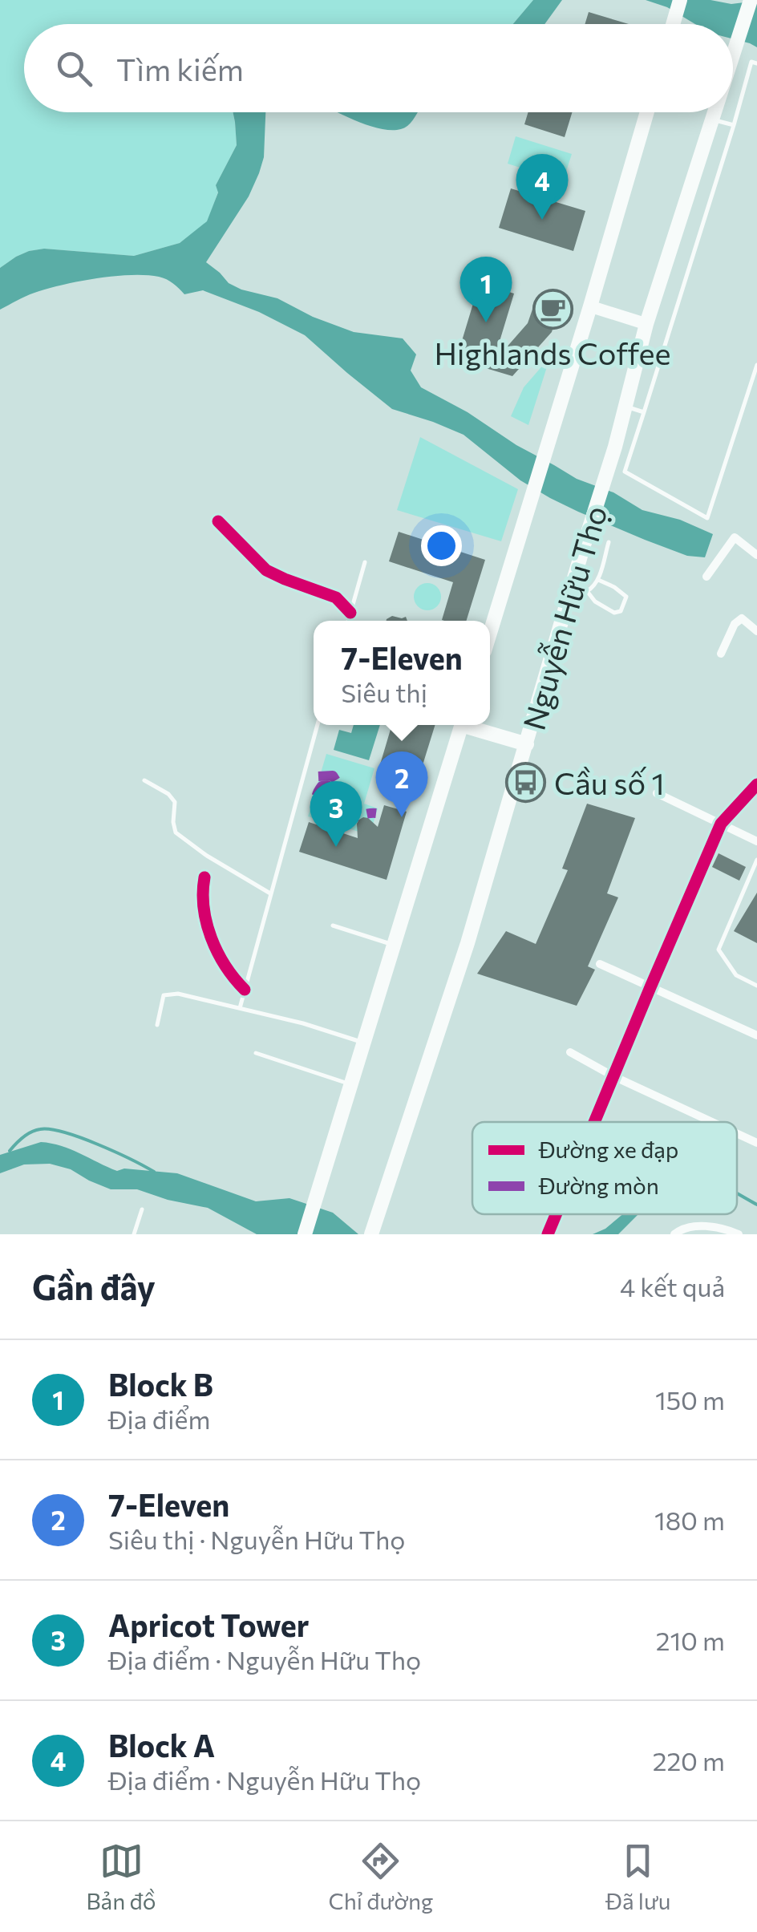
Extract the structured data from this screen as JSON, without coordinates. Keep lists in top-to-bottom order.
{
  "streets": {
    "main road": ["Nguyễn Hữu Thọ"]
  },
  "places": {
    "cafe": ["Highlands Coffee"],
    "bus stop": ["Cầu số 1"]
  },
  "legend": ["Đường xe đạp", "Đường mòn"],
  "page": {
    "search": "Tìm kiếm",
    "pins": [
      "4",
      "1",
      "2",
      "3"
    ],
    "popup": ["7-Eleven", "Siêu thị"],
    "heading": ["Gần đây", "4 kết quả"],
    "list": [
      {
        "mark": "1",
        "name": "Block B",
        "note": "Địa điểm",
        "value": "150 m"
      },
      {
        "mark": "2",
        "name": "7-Eleven",
        "note": "Siêu thị · Nguyễn Hữu Thọ",
        "value": "180 m"
      },
      {
        "mark": "3",
        "name": "Apricot Tower",
        "note": "Địa điểm · Nguyễn Hữu Thọ",
        "value": "210 m"
      },
      {
        "mark": "4",
        "name": "Block A",
        "note": "Địa điểm · Nguyễn Hữu Thọ",
        "value": "220 m"
      }
    ],
    "nav": ["Bản đồ", "Chỉ đường", "Đã lưu"]
  }
}
